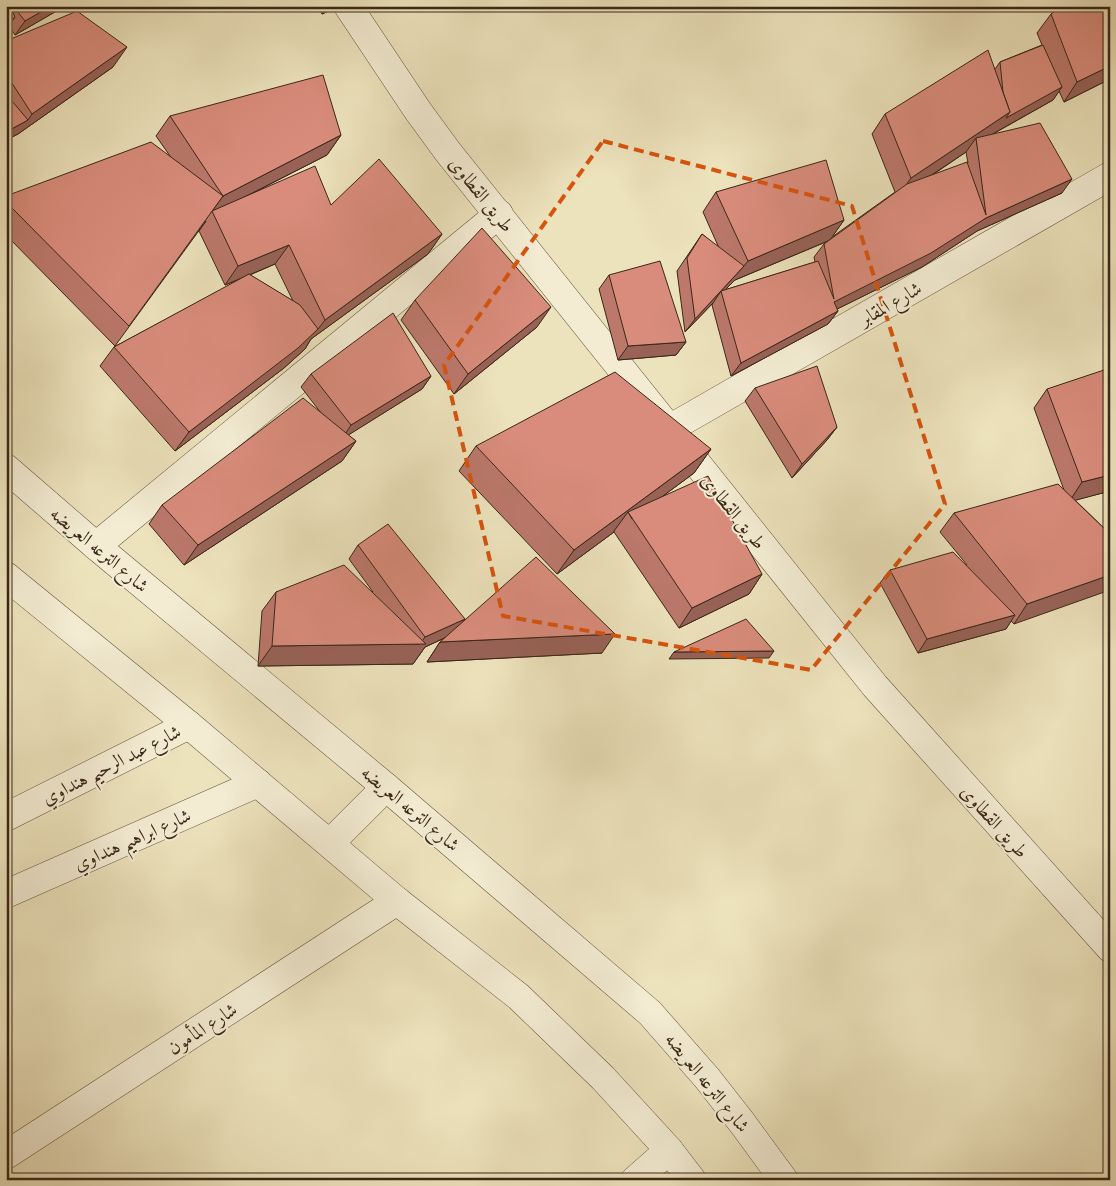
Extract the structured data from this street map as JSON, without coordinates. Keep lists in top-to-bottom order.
{
  "streets": {
    "street": [
      "طريق القطاوى",
      "شارع المقابر",
      "شارع الترعه العريضه",
      "شارع عبد الرحيم هنداوي",
      "شارع ابراهيم هنداوي",
      "شارع المأمون"
    ]
  },
  "crossings": [
    ["طريق القطاوى", "شارع المقابر"]
  ]
}
